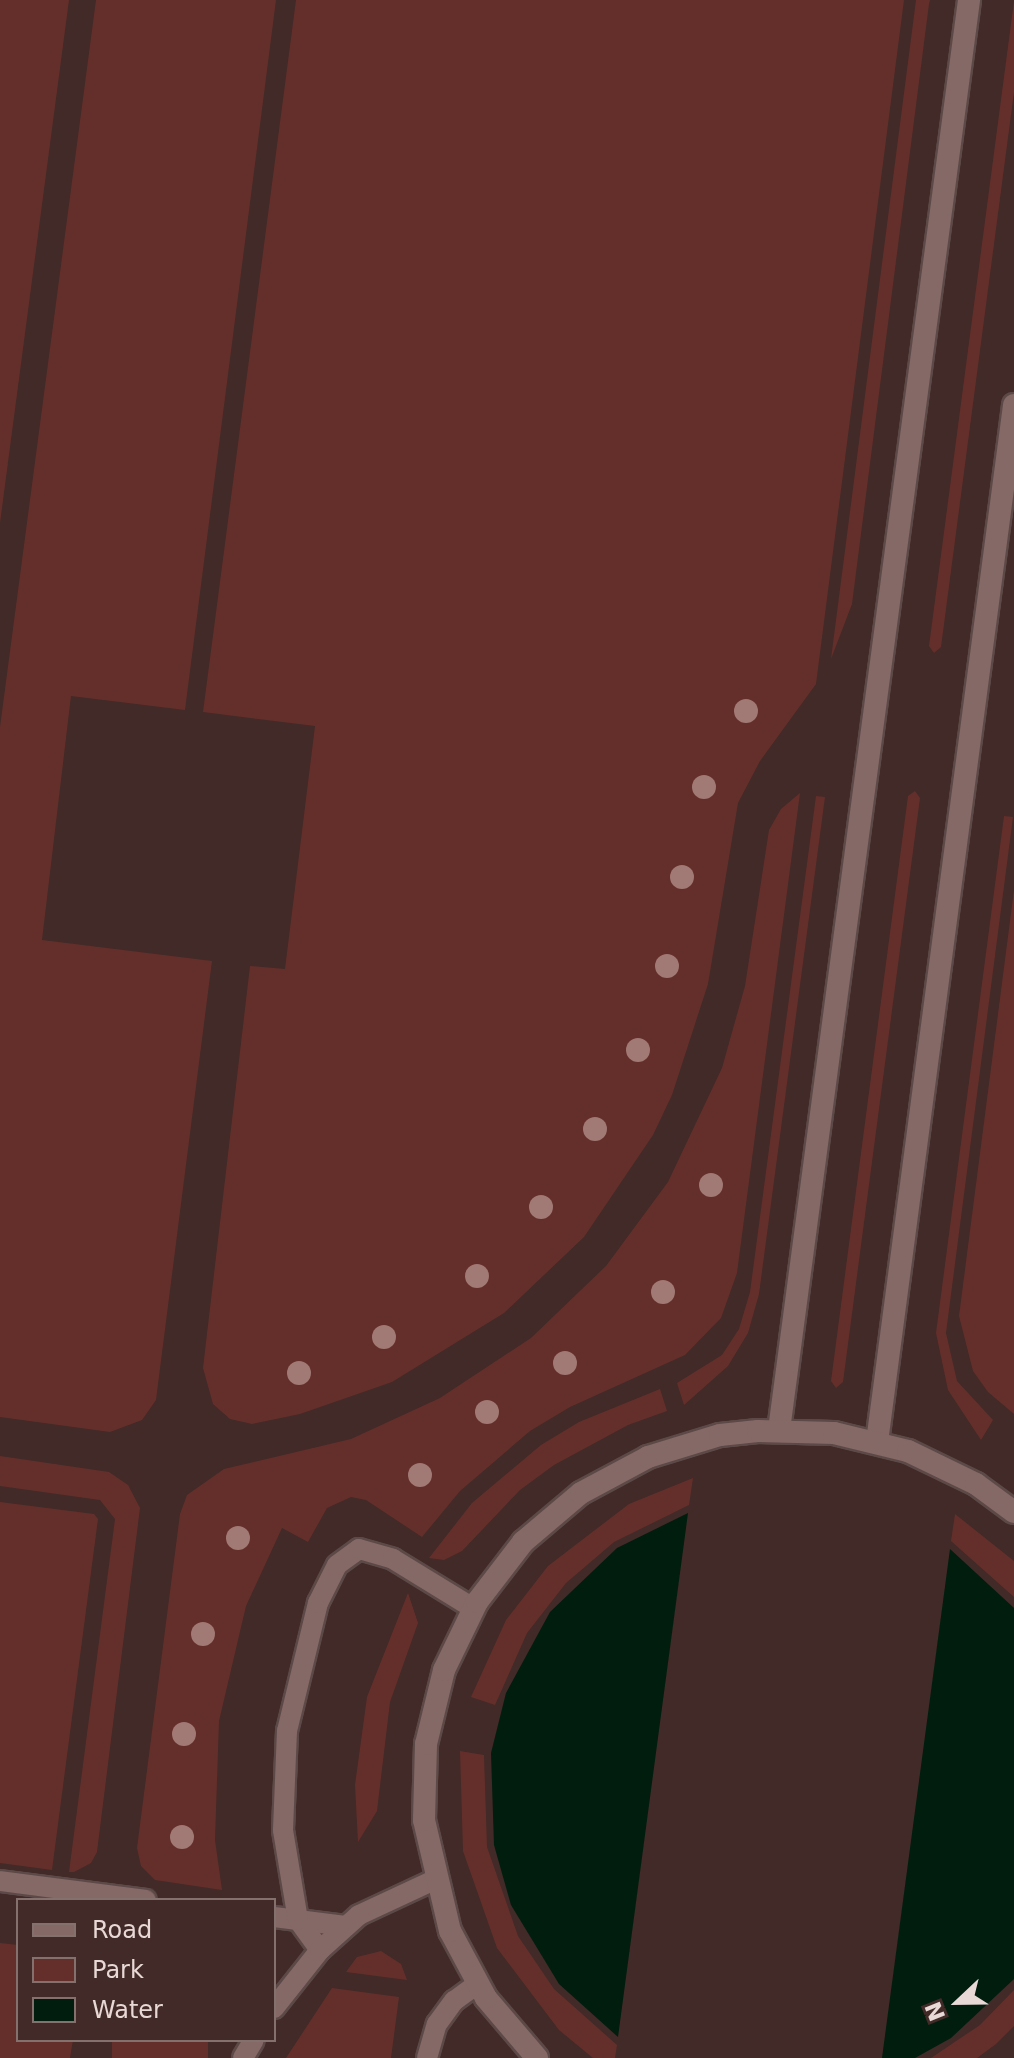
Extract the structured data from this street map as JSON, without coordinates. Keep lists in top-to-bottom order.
{
  "legend": ["Road", "Park", "Water"],
  "north": "left"
}
